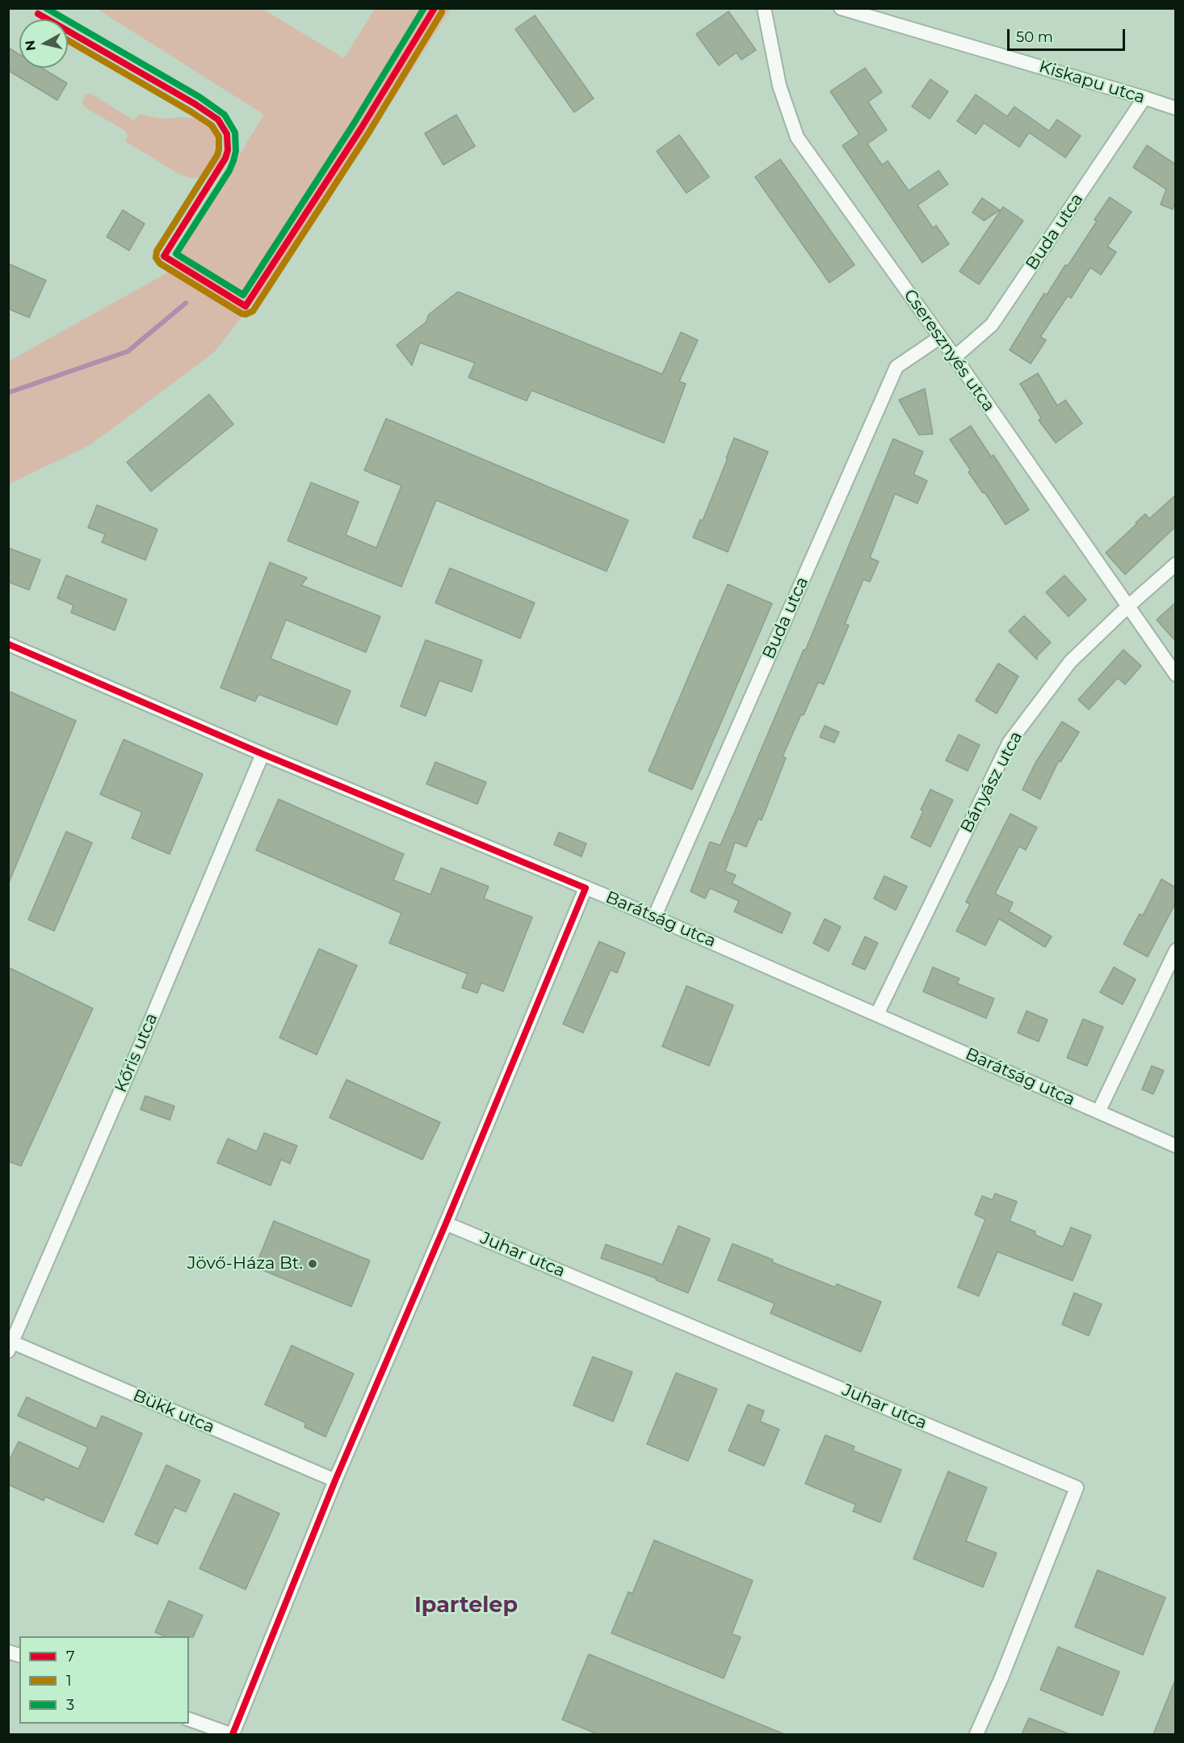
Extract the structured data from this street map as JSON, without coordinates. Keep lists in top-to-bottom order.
{
  "streets": {
    "street": [
      "Kiskapu utca",
      "Buda utca",
      "Cseresznyés utca",
      "Bányász utca",
      "Barátság utca",
      "Kőris utca",
      "Juhar utca",
      "Bükk utca"
    ]
  },
  "crossings": [
    ["Kiskapu utca", "Buda utca"],
    ["Buda utca", "Cseresznyés utca"],
    ["Buda utca", "Barátság utca"],
    ["Cseresznyés utca", "Bányász utca"],
    ["Bányász utca", "Barátság utca"],
    ["Barátság utca", "Kőris utca"],
    ["Kőris utca", "Bükk utca"]
  ],
  "districts": ["Ipartelep"],
  "places": ["Jövő-Háza Bt."],
  "lines": ["transit line 7", "transit line 3", "transit line 1"],
  "legend": ["7", "1", "3"],
  "scale_bar": "50 m",
  "north": "left"
}
